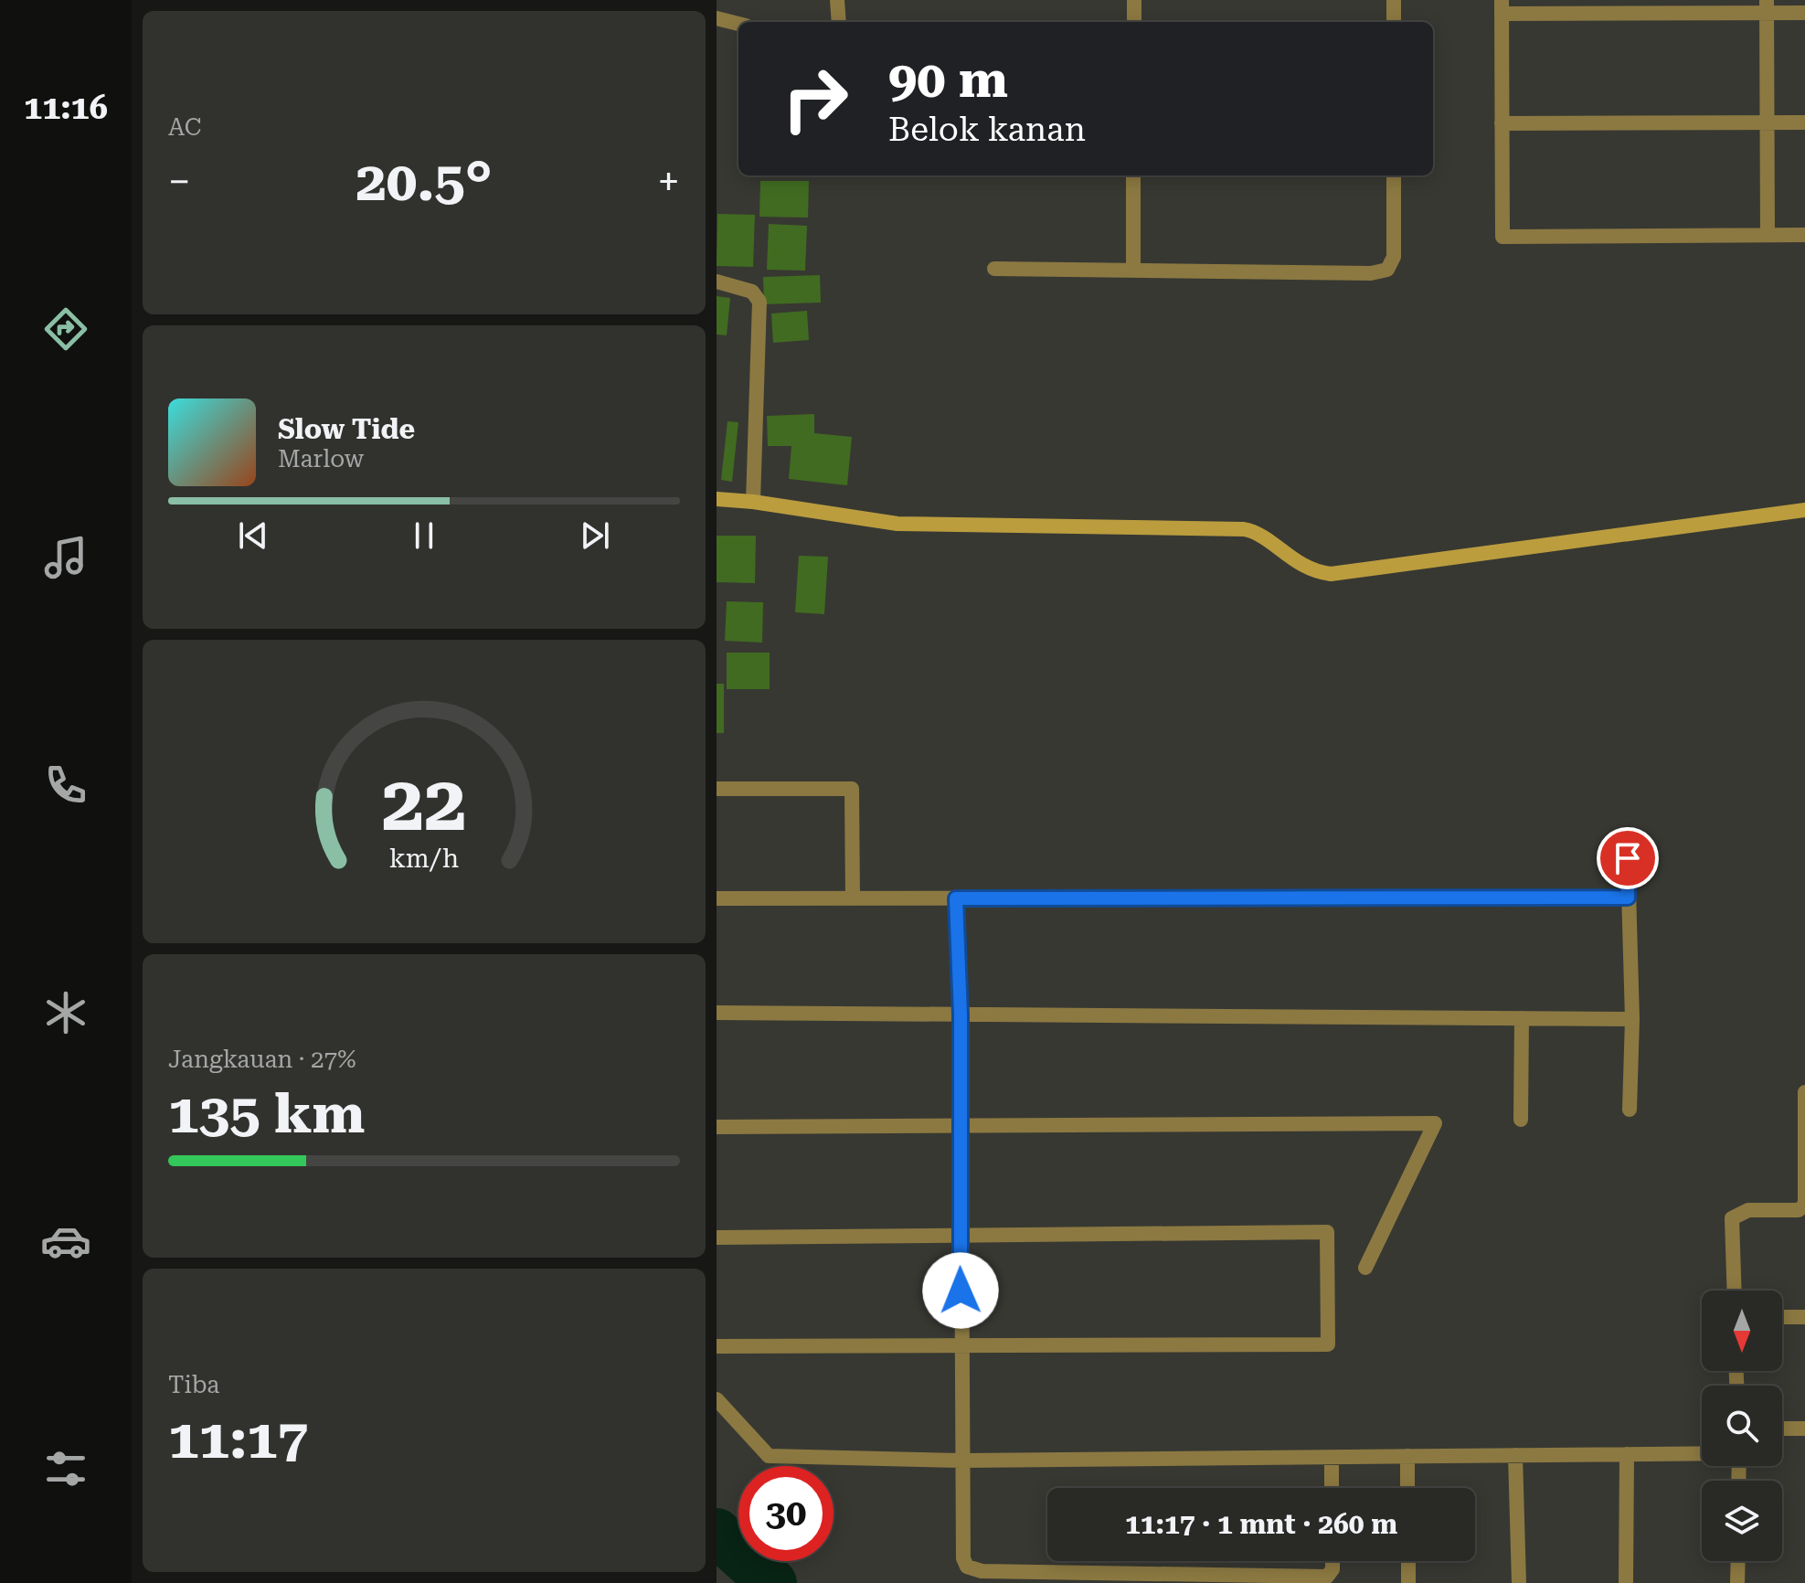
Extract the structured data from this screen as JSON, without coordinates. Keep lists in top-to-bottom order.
{
  "north": "bottom",
  "page": {
    "tabs": "11:16",
    "tile": [
      "AC",
      ["Jangkauan · 27%", "135 km"],
      ["Tiba", "11:17"]
    ],
    "turn": ["90 m", "Belok kanan"],
    "heat": ["−", "20.5°", "+"],
    "song": ["Slow Tide", "Marlow"],
    "limit": "30",
    "trip": "11:17 · 1 mnt · 260 m",
    "gauge": ["22", "km/h"]
  }
}
